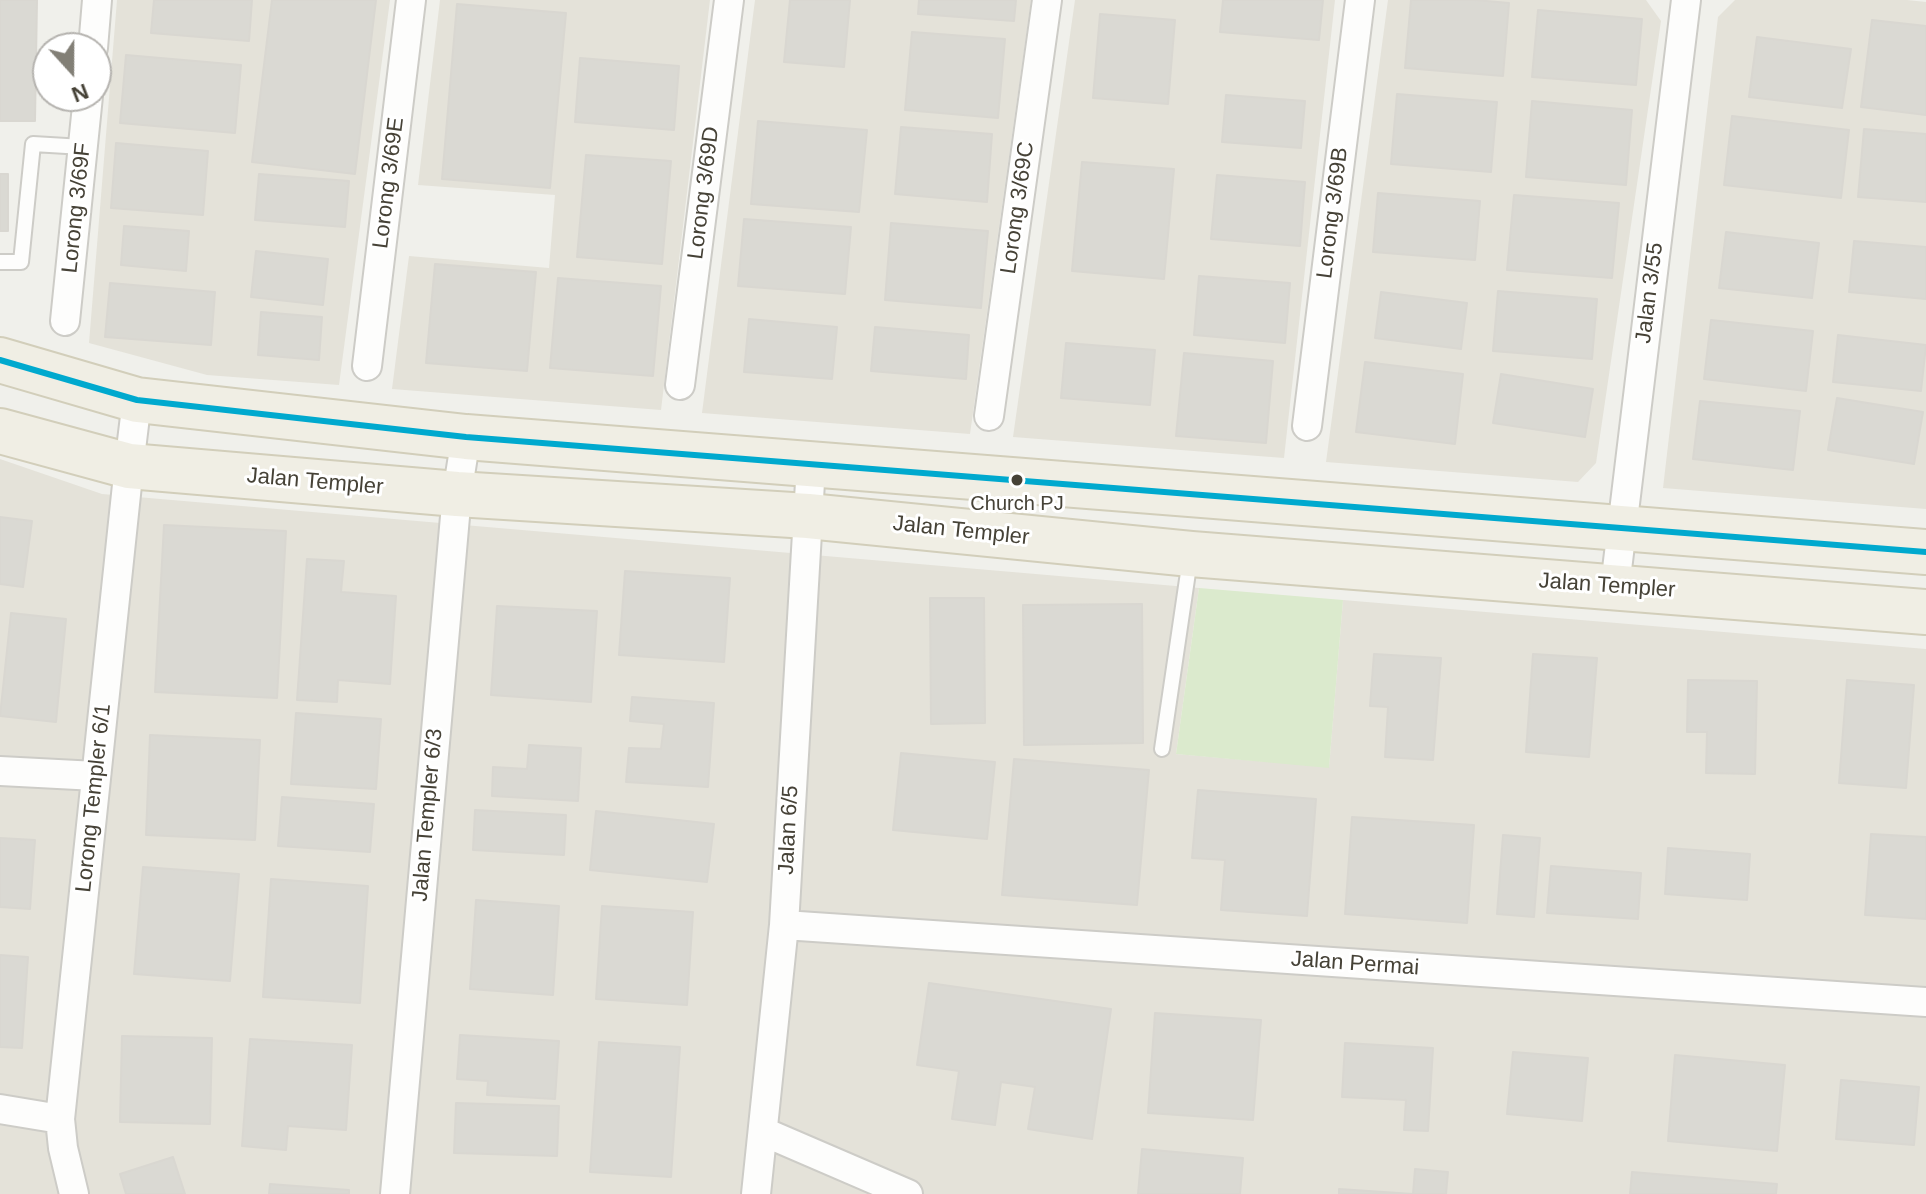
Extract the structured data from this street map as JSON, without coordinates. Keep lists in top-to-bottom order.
{
  "streets": {
    "main road": ["Jalan Templer"],
    "street": [
      "Lorong 3/69E",
      "Lorong 3/69D",
      "Lorong 3/69F",
      "Lorong 3/69C",
      "Lorong 3/69B",
      "Jalan 3/55",
      "Lorong Templer 6/1",
      "Jalan Templer 6/3",
      "Jalan 6/5",
      "Jalan Permai"
    ]
  },
  "crossings": [
    ["Jalan 3/55", "Jalan Templer"],
    ["Jalan Templer", "Lorong Templer 6/1"],
    ["Jalan Templer", "Jalan Templer 6/3"],
    ["Jalan Templer", "Jalan 6/5"],
    ["Jalan 6/5", "Jalan Permai"]
  ],
  "places": ["Church PJ"],
  "north": "bottom"
}
